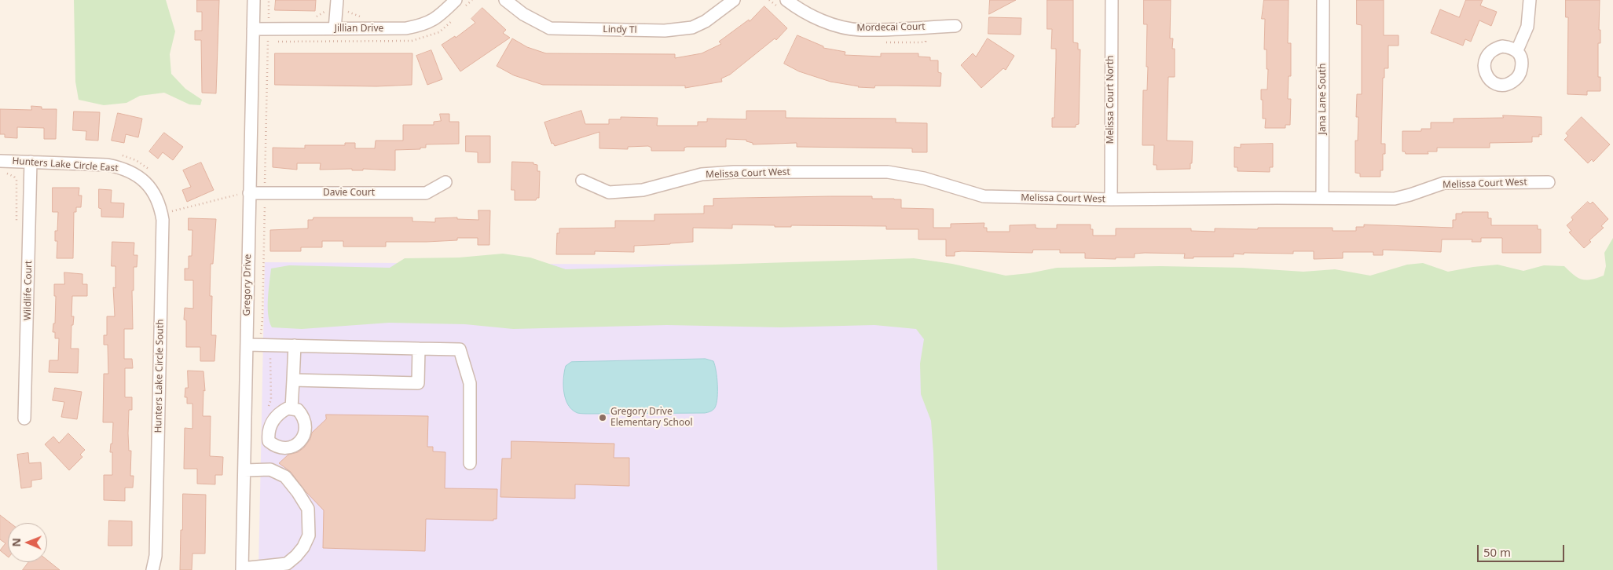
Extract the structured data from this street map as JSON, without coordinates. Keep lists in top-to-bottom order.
{
  "streets": {
    "street": [
      "Mordecai Court",
      "Jillian Drive",
      "Lindy Tl",
      "Jana Lane South",
      "Melissa Court North",
      "Hunters Lake Circle East",
      "Melissa Court West",
      "Davie Court",
      "Gregory Drive",
      "Wildlife Court",
      "Hunters Lake Circle South"
    ]
  },
  "crossings": [
    ["Jillian Drive", "Gregory Drive"],
    ["Jana Lane South", "Melissa Court West"],
    ["Melissa Court North", "Melissa Court West"],
    ["Hunters Lake Circle East", "Wildlife Court"],
    ["Hunters Lake Circle East", "Hunters Lake Circle South"],
    ["Davie Court", "Gregory Drive"]
  ],
  "places": ["Gregory Drive Elementary School"],
  "scale_bar": "50 m",
  "north": "left"
}
